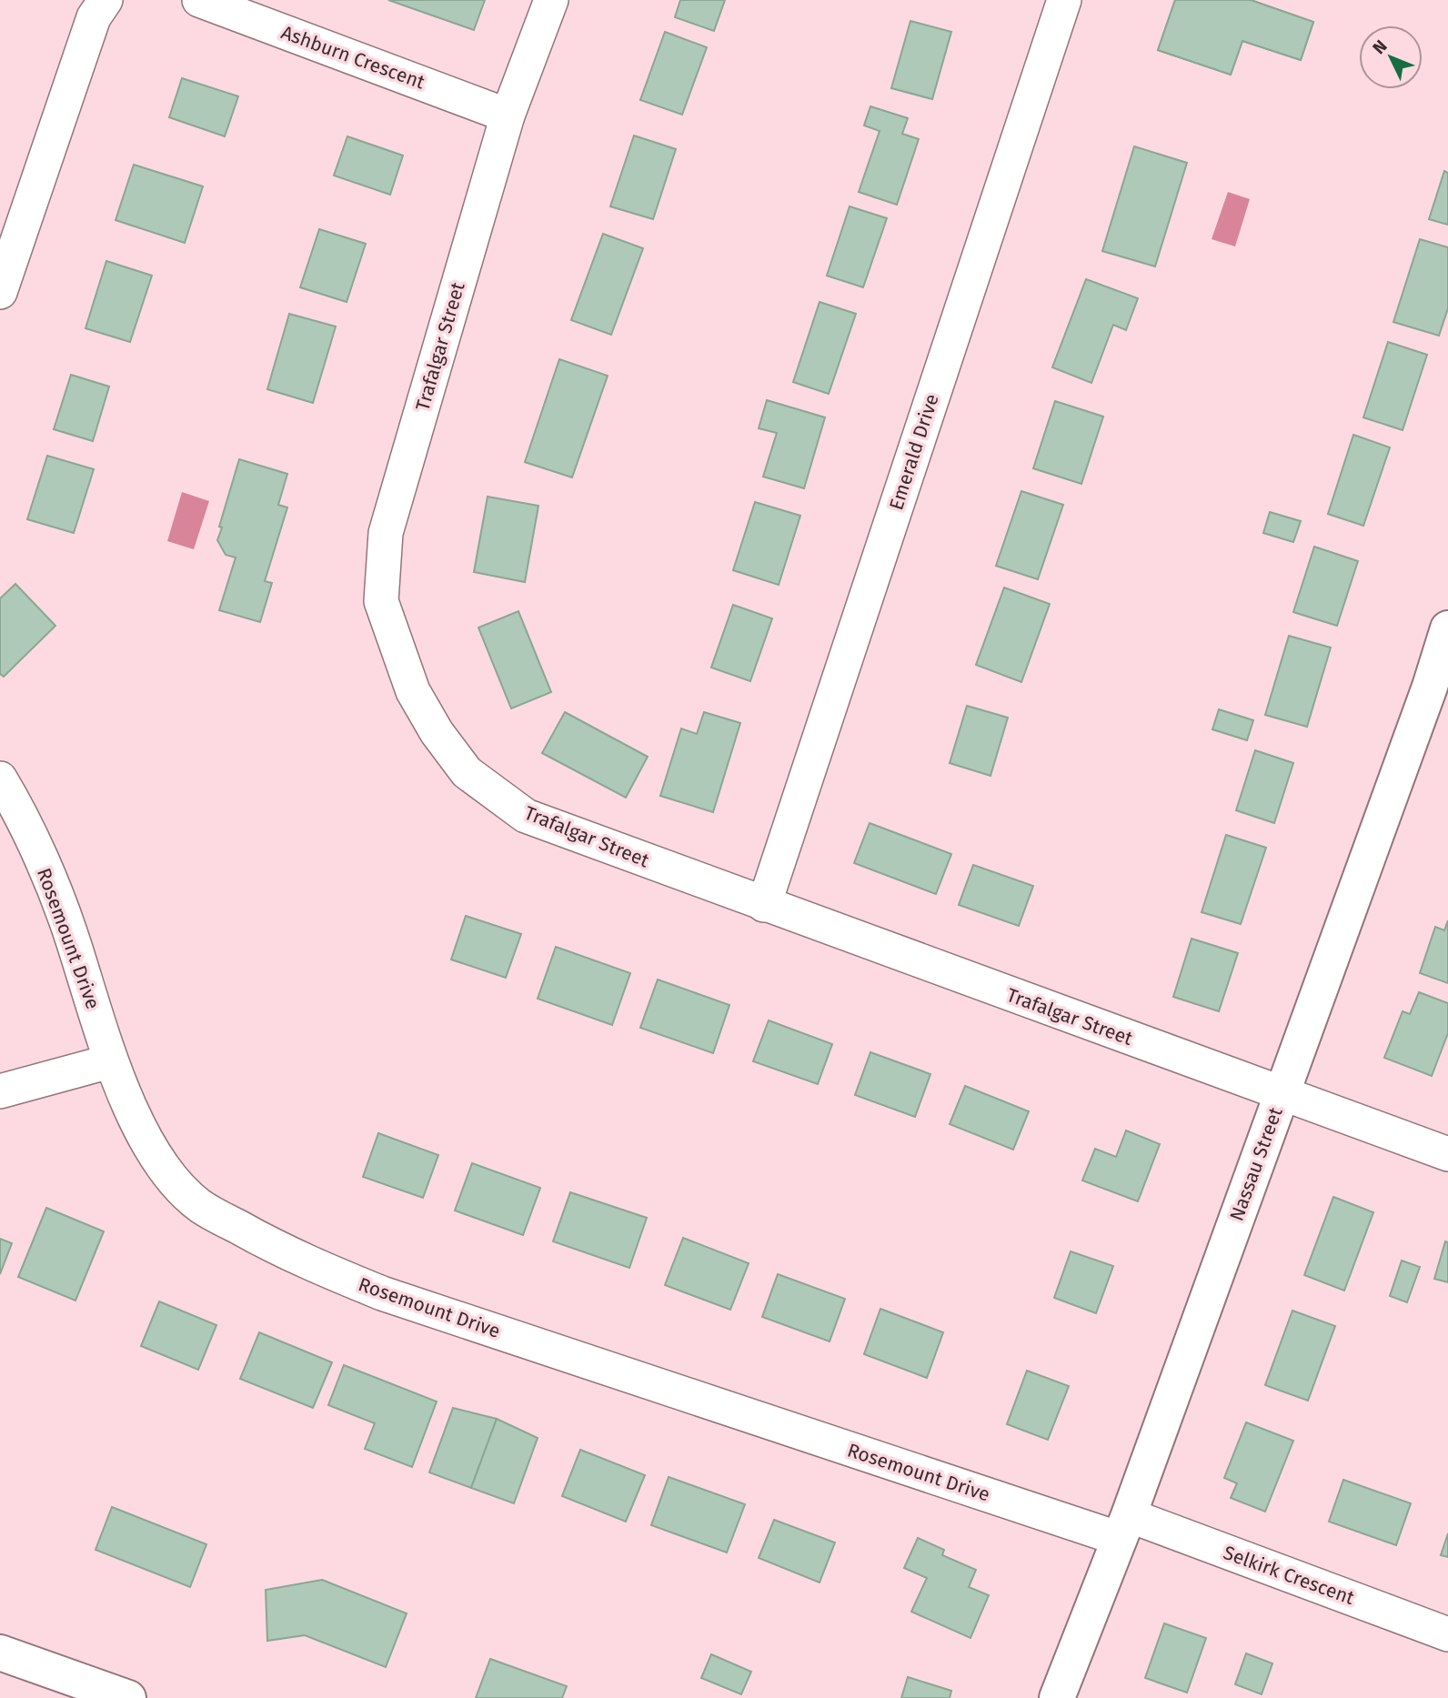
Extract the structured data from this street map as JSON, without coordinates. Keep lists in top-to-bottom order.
{
  "streets": {
    "street": [
      "Ashburn Crescent",
      "Trafalgar Street",
      "Emerald Drive",
      "Rosemount Drive",
      "Nassau Street",
      "Selkirk Crescent"
    ]
  },
  "crossings": [
    ["Ashburn Crescent", "Trafalgar Street"],
    ["Trafalgar Street", "Emerald Drive"],
    ["Trafalgar Street", "Nassau Street"],
    ["Rosemount Drive", "Nassau Street"],
    ["Rosemount Drive", "Selkirk Crescent"],
    ["Nassau Street", "Selkirk Crescent"]
  ],
  "north": "top left"
}
